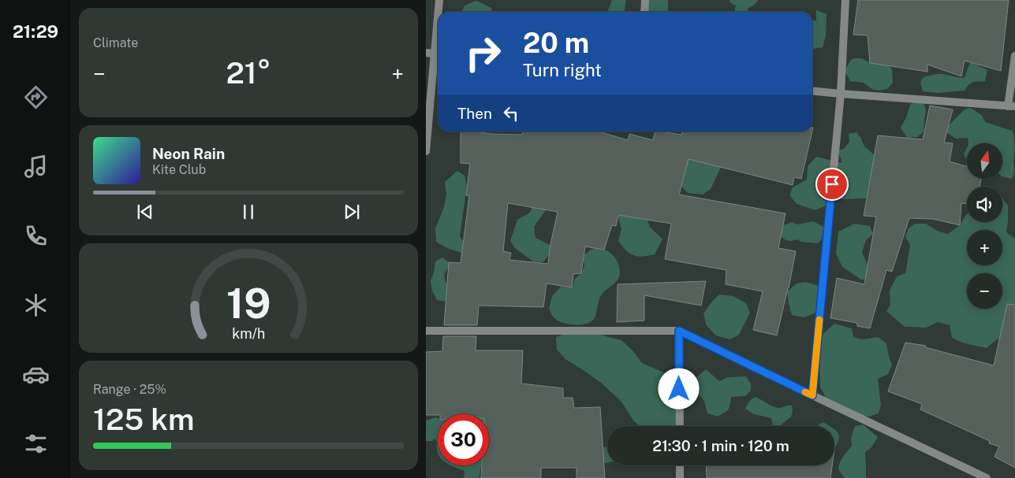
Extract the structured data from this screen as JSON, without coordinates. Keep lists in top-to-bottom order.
{
  "north": "top",
  "page": {
    "tabs": "21:29",
    "tile": [
      "Climate",
      ["Range · 25%", "125 km"]
    ],
    "turn": ["20 m", "Turn right"],
    "heat": ["−", "21°", "+"],
    "then": "Then",
    "song": ["Neon Rain", "Kite Club"],
    "map_buttons": ["+", "−"],
    "limit": "30",
    "trip": "21:30 · 1 min · 120 m",
    "gauge": ["19", "km/h"]
  }
}
